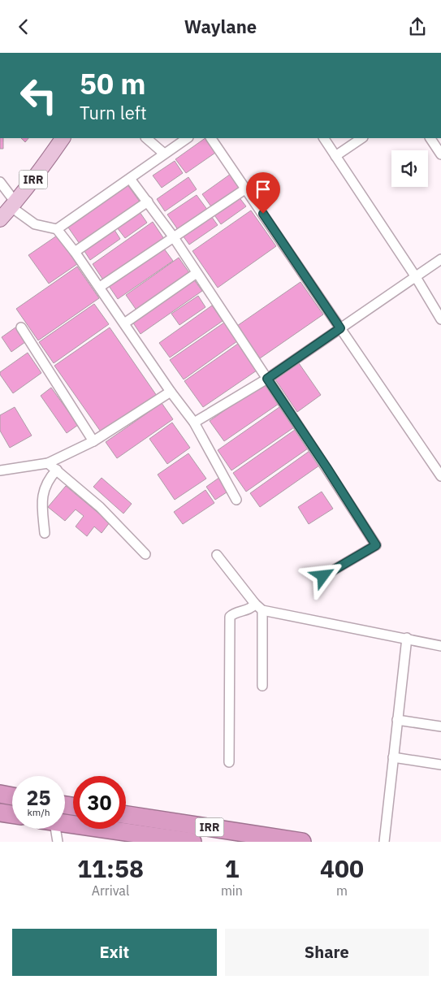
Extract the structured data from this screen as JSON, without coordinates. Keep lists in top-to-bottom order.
{
  "streets": {
    "highway": ["IRR"]
  },
  "page": {
    "header": "Waylane",
    "turn": ["50 m", "Turn left"],
    "speed": "25 km/h",
    "limit": "30",
    "eta": [
      "11:58",
      "Arrival",
      "1",
      "min",
      "400",
      "m"
    ],
    "buttons": ["Exit", "Share"]
  }
}
